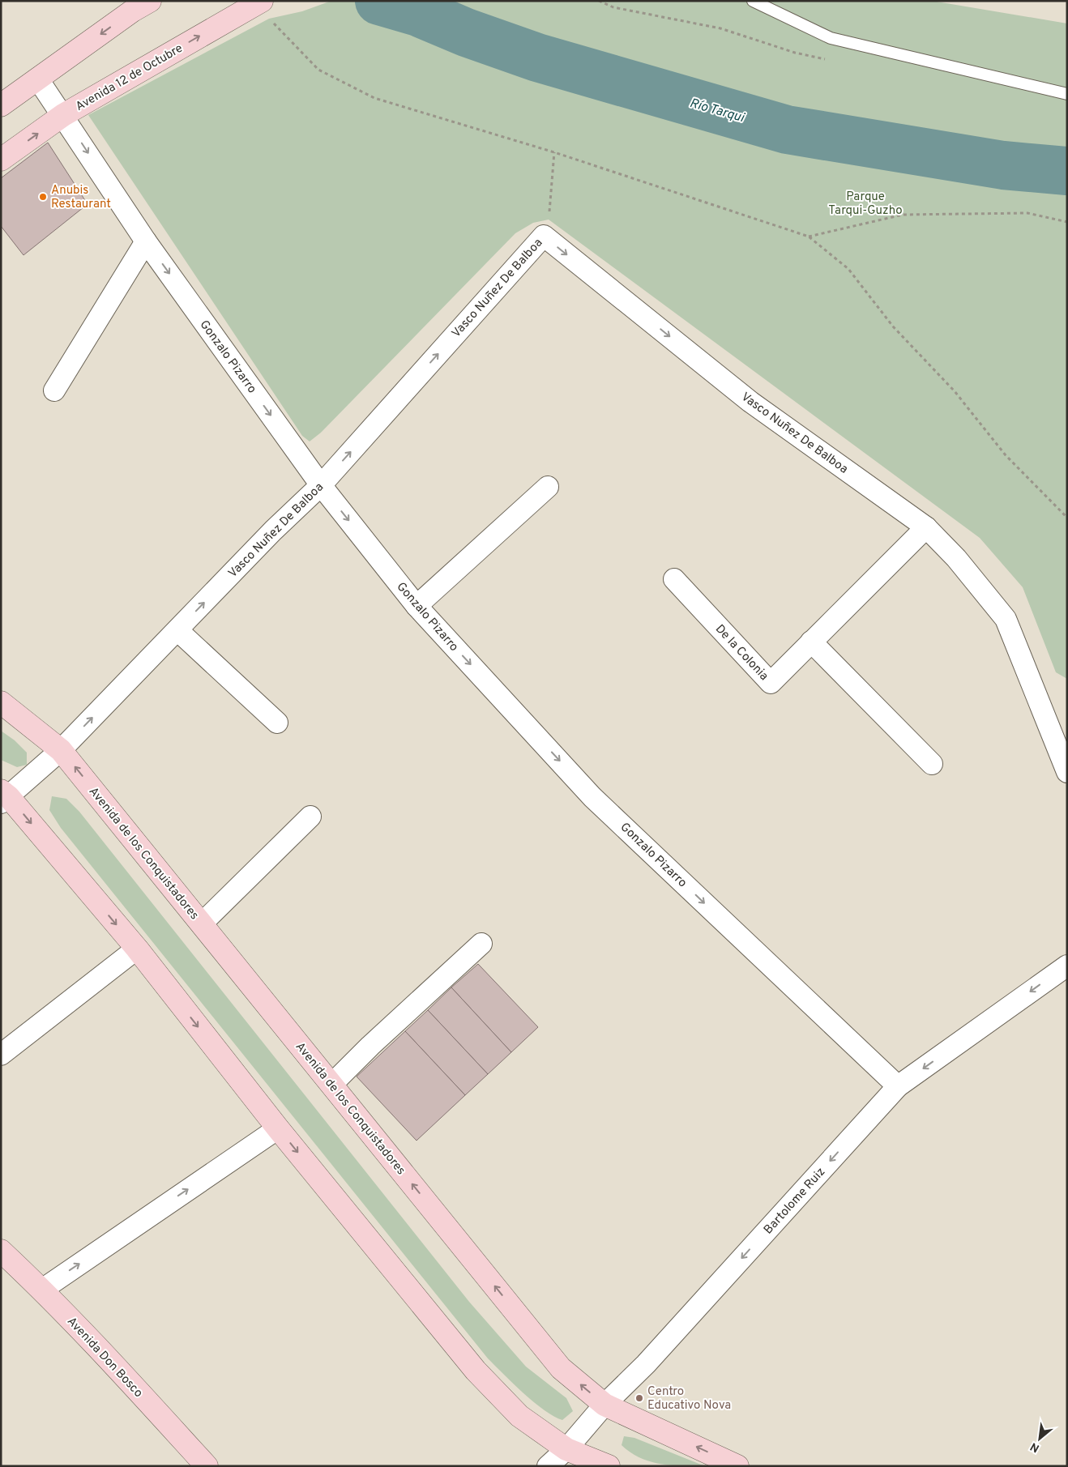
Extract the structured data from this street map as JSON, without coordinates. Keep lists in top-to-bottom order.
{
  "streets": {
    "main road": ["Avenida 12 de Octubre", "Avenida de los Conquistadores", "Avenida Don Bosco"],
    "street": [
      "Vasco Nuñez De Balboa",
      "Gonzalo Pizarro",
      "De la Colonia",
      "Bartolome Ruiz"
    ]
  },
  "crossings": [
    ["Avenida 12 de Octubre", "Gonzalo Pizarro"],
    ["Vasco Nuñez De Balboa", "Gonzalo Pizarro"],
    ["Vasco Nuñez De Balboa", "De la Colonia"],
    ["Vasco Nuñez De Balboa", "Avenida de los Conquistadores"],
    ["Gonzalo Pizarro", "Bartolome Ruiz"],
    ["Avenida de los Conquistadores", "Bartolome Ruiz"]
  ],
  "one_way": ["Gonzalo Pizarro", "Bartolome Ruiz"],
  "water": ["Río Tarqui"],
  "parks": ["Parque Tarqui-Guzho"],
  "places": ["Anubis Restaurant", "Centro Educativo Nova"],
  "north": "bottom left"
}
